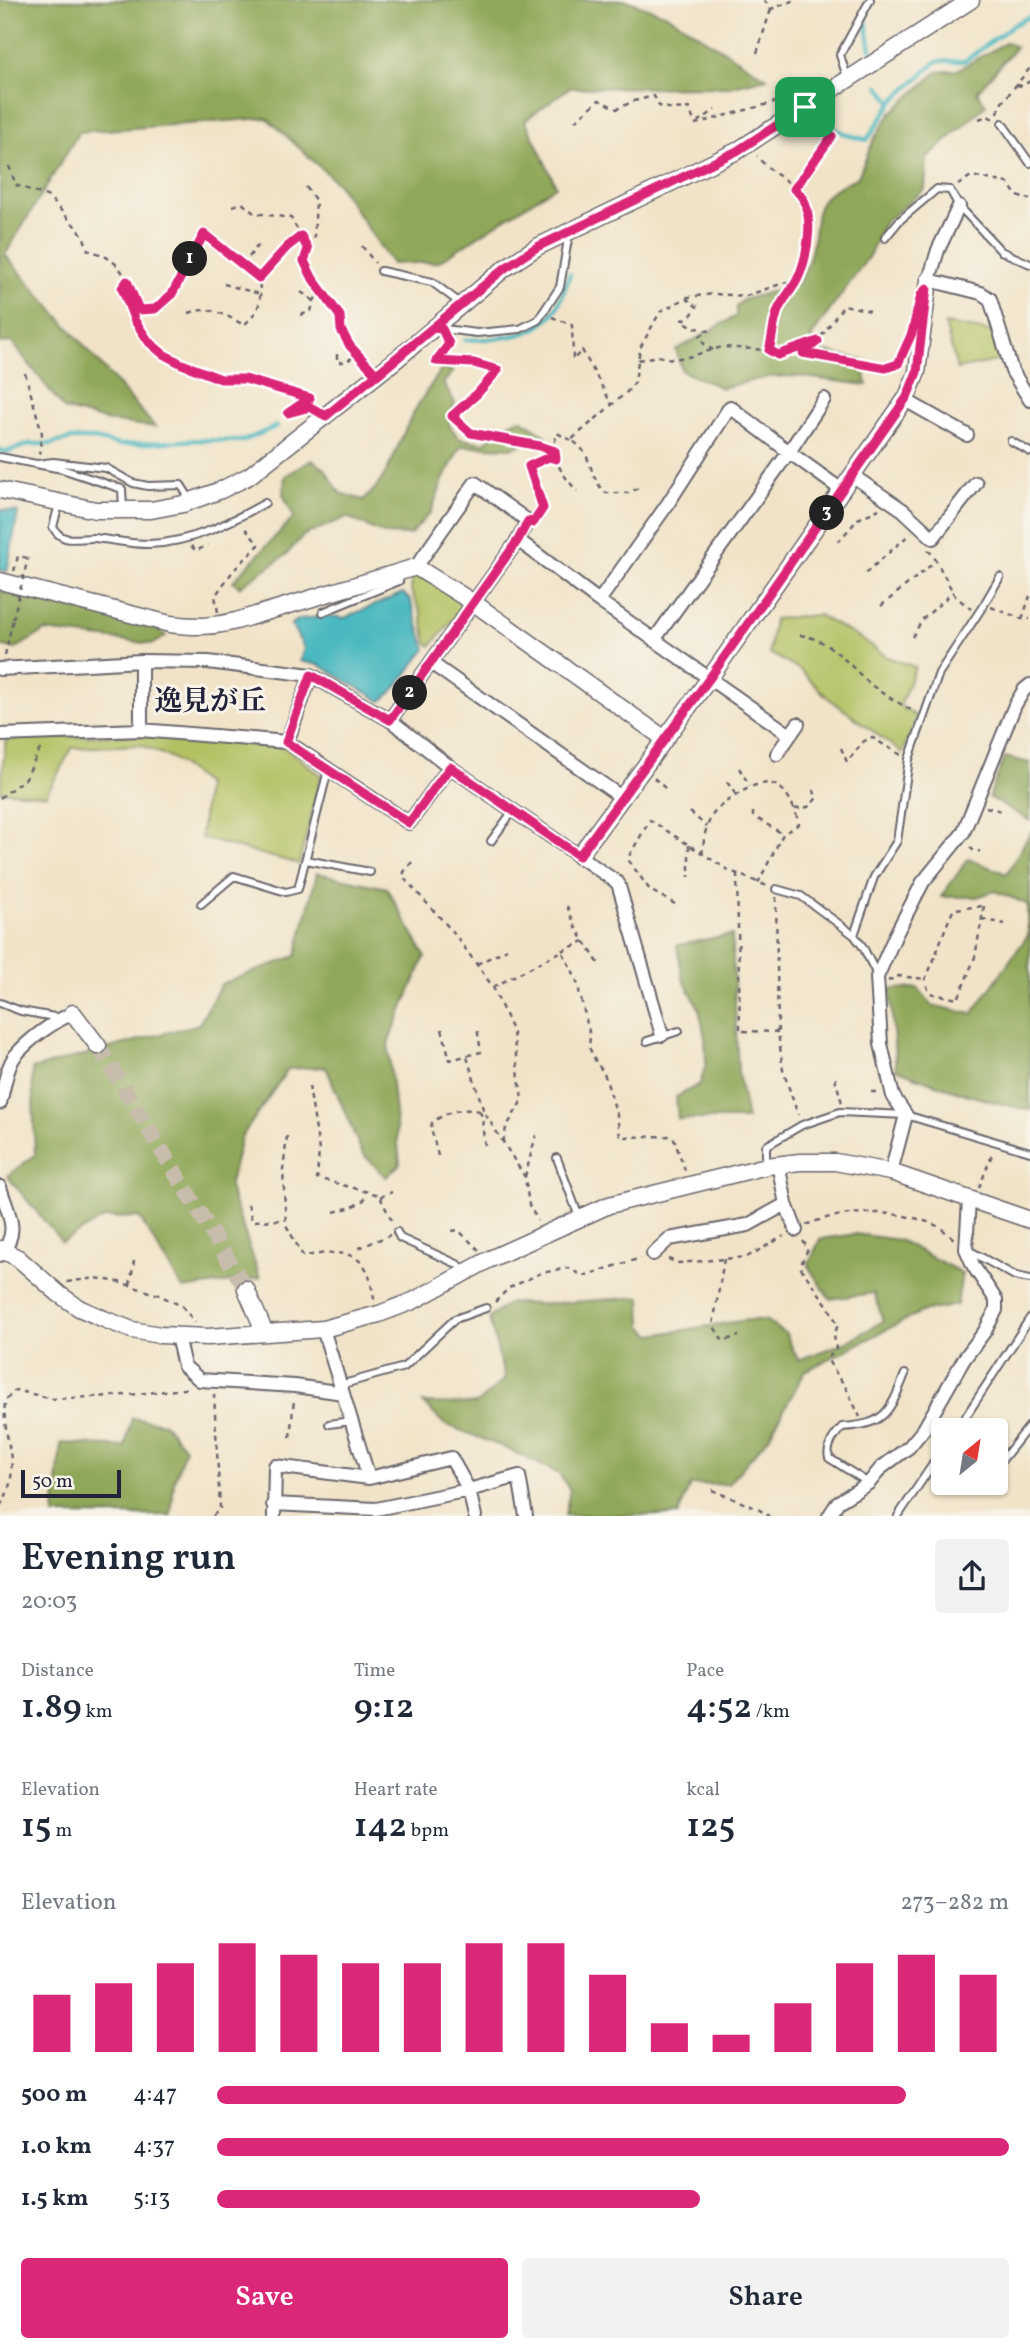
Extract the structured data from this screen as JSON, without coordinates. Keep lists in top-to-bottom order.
{
  "districts": ["逸見が丘"],
  "scale_bar": "50 m",
  "north": "top right",
  "page": {
    "pins": ["1", "3", "2"],
    "scale": "50 m",
    "heading": ["Evening run", "20:03"],
    "stats": [
      ["Distance", "1.89 km"],
      ["Time", "9:12"],
      ["Pace", "4:52 /km"],
      ["Elevation", "15 m"],
      ["Heart rate", "142 bpm"],
      ["kcal", "125"]
    ],
    "chart": ["Elevation", "273–282 m"],
    "list": [
      {
        "name": "500 m",
        "note": "4:47"
      },
      {
        "name": "1.0 km",
        "note": "4:37"
      },
      {
        "name": "1.5 km",
        "note": "5:13"
      }
    ],
    "buttons": ["Save", "Share"]
  }
}
